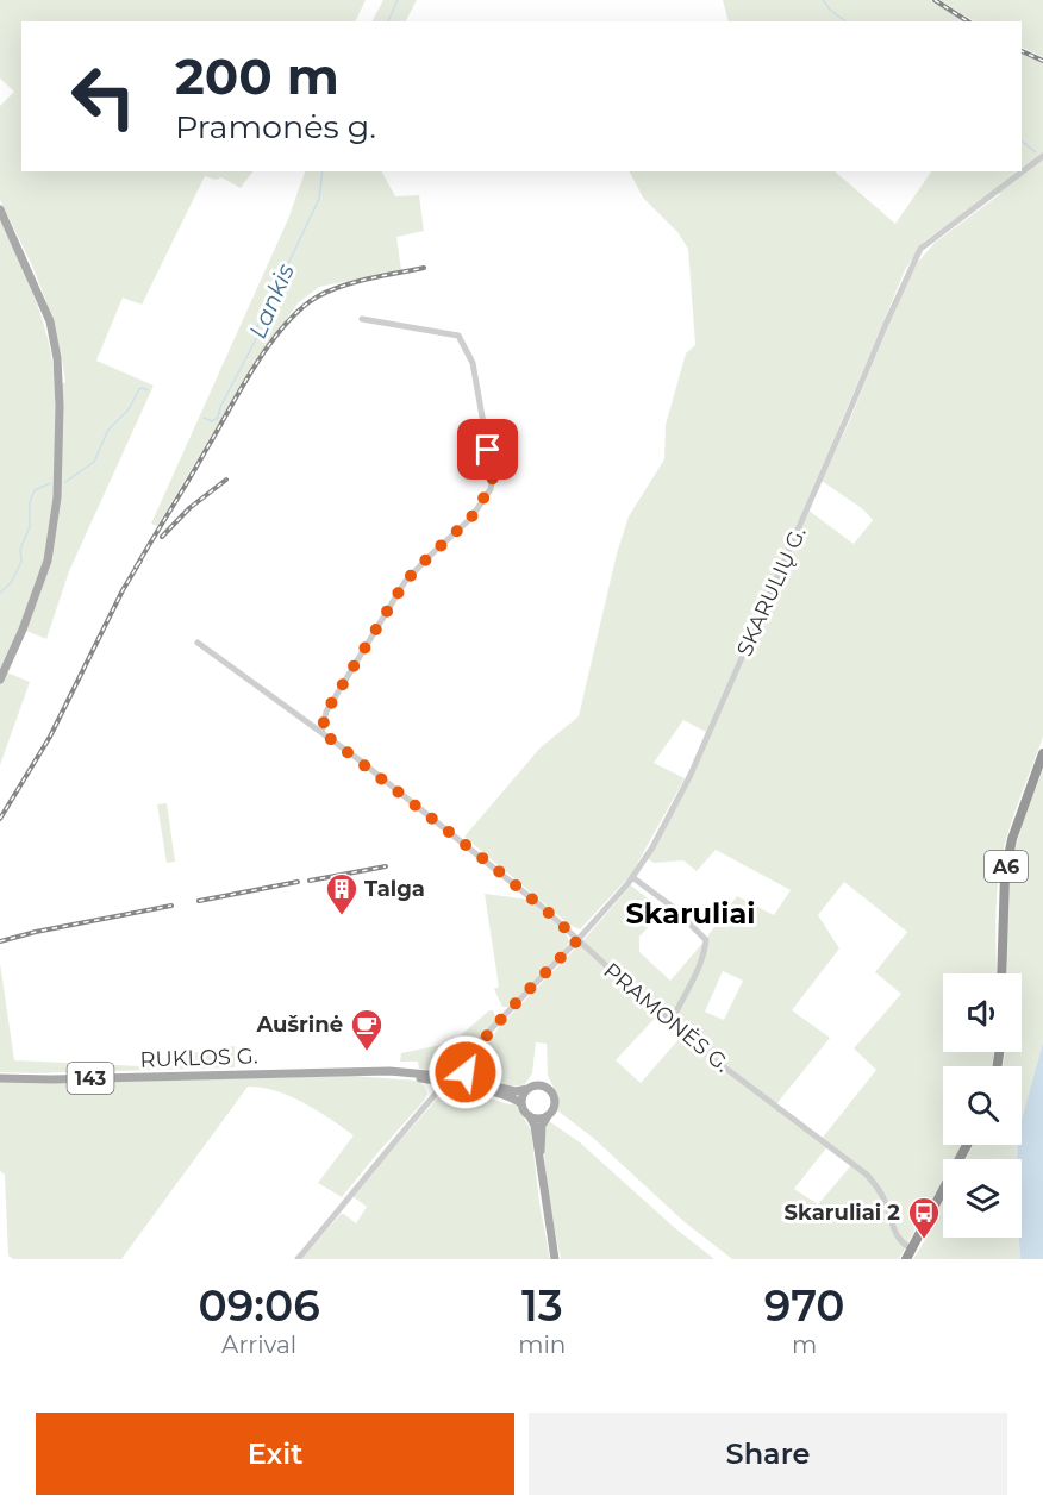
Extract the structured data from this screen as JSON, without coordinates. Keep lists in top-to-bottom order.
{
  "streets": {
    "highway": ["A6"],
    "main road": ["RUKLOS G.", "143"],
    "street": ["SKARULIŲ G.", "PRAMONĖS G."]
  },
  "crossings": [
    ["SKARULIŲ G.", "PRAMONĖS G."],
    ["SKARULIŲ G.", "RUKLOS G."],
    ["SKARULIŲ G.", "143"],
    ["RUKLOS G.", "143"]
  ],
  "districts": ["Skaruliai"],
  "water": ["Lankis"],
  "places": {
    "building": ["Talga"],
    "cafe": ["Aušrinė"],
    "bus stop": ["Skaruliai 2"]
  },
  "page": {
    "turn": ["200 m", "Pramonės g."],
    "eta": [
      "09:06",
      "Arrival",
      "13",
      "min",
      "970",
      "m"
    ],
    "buttons": ["Exit", "Share"]
  }
}
